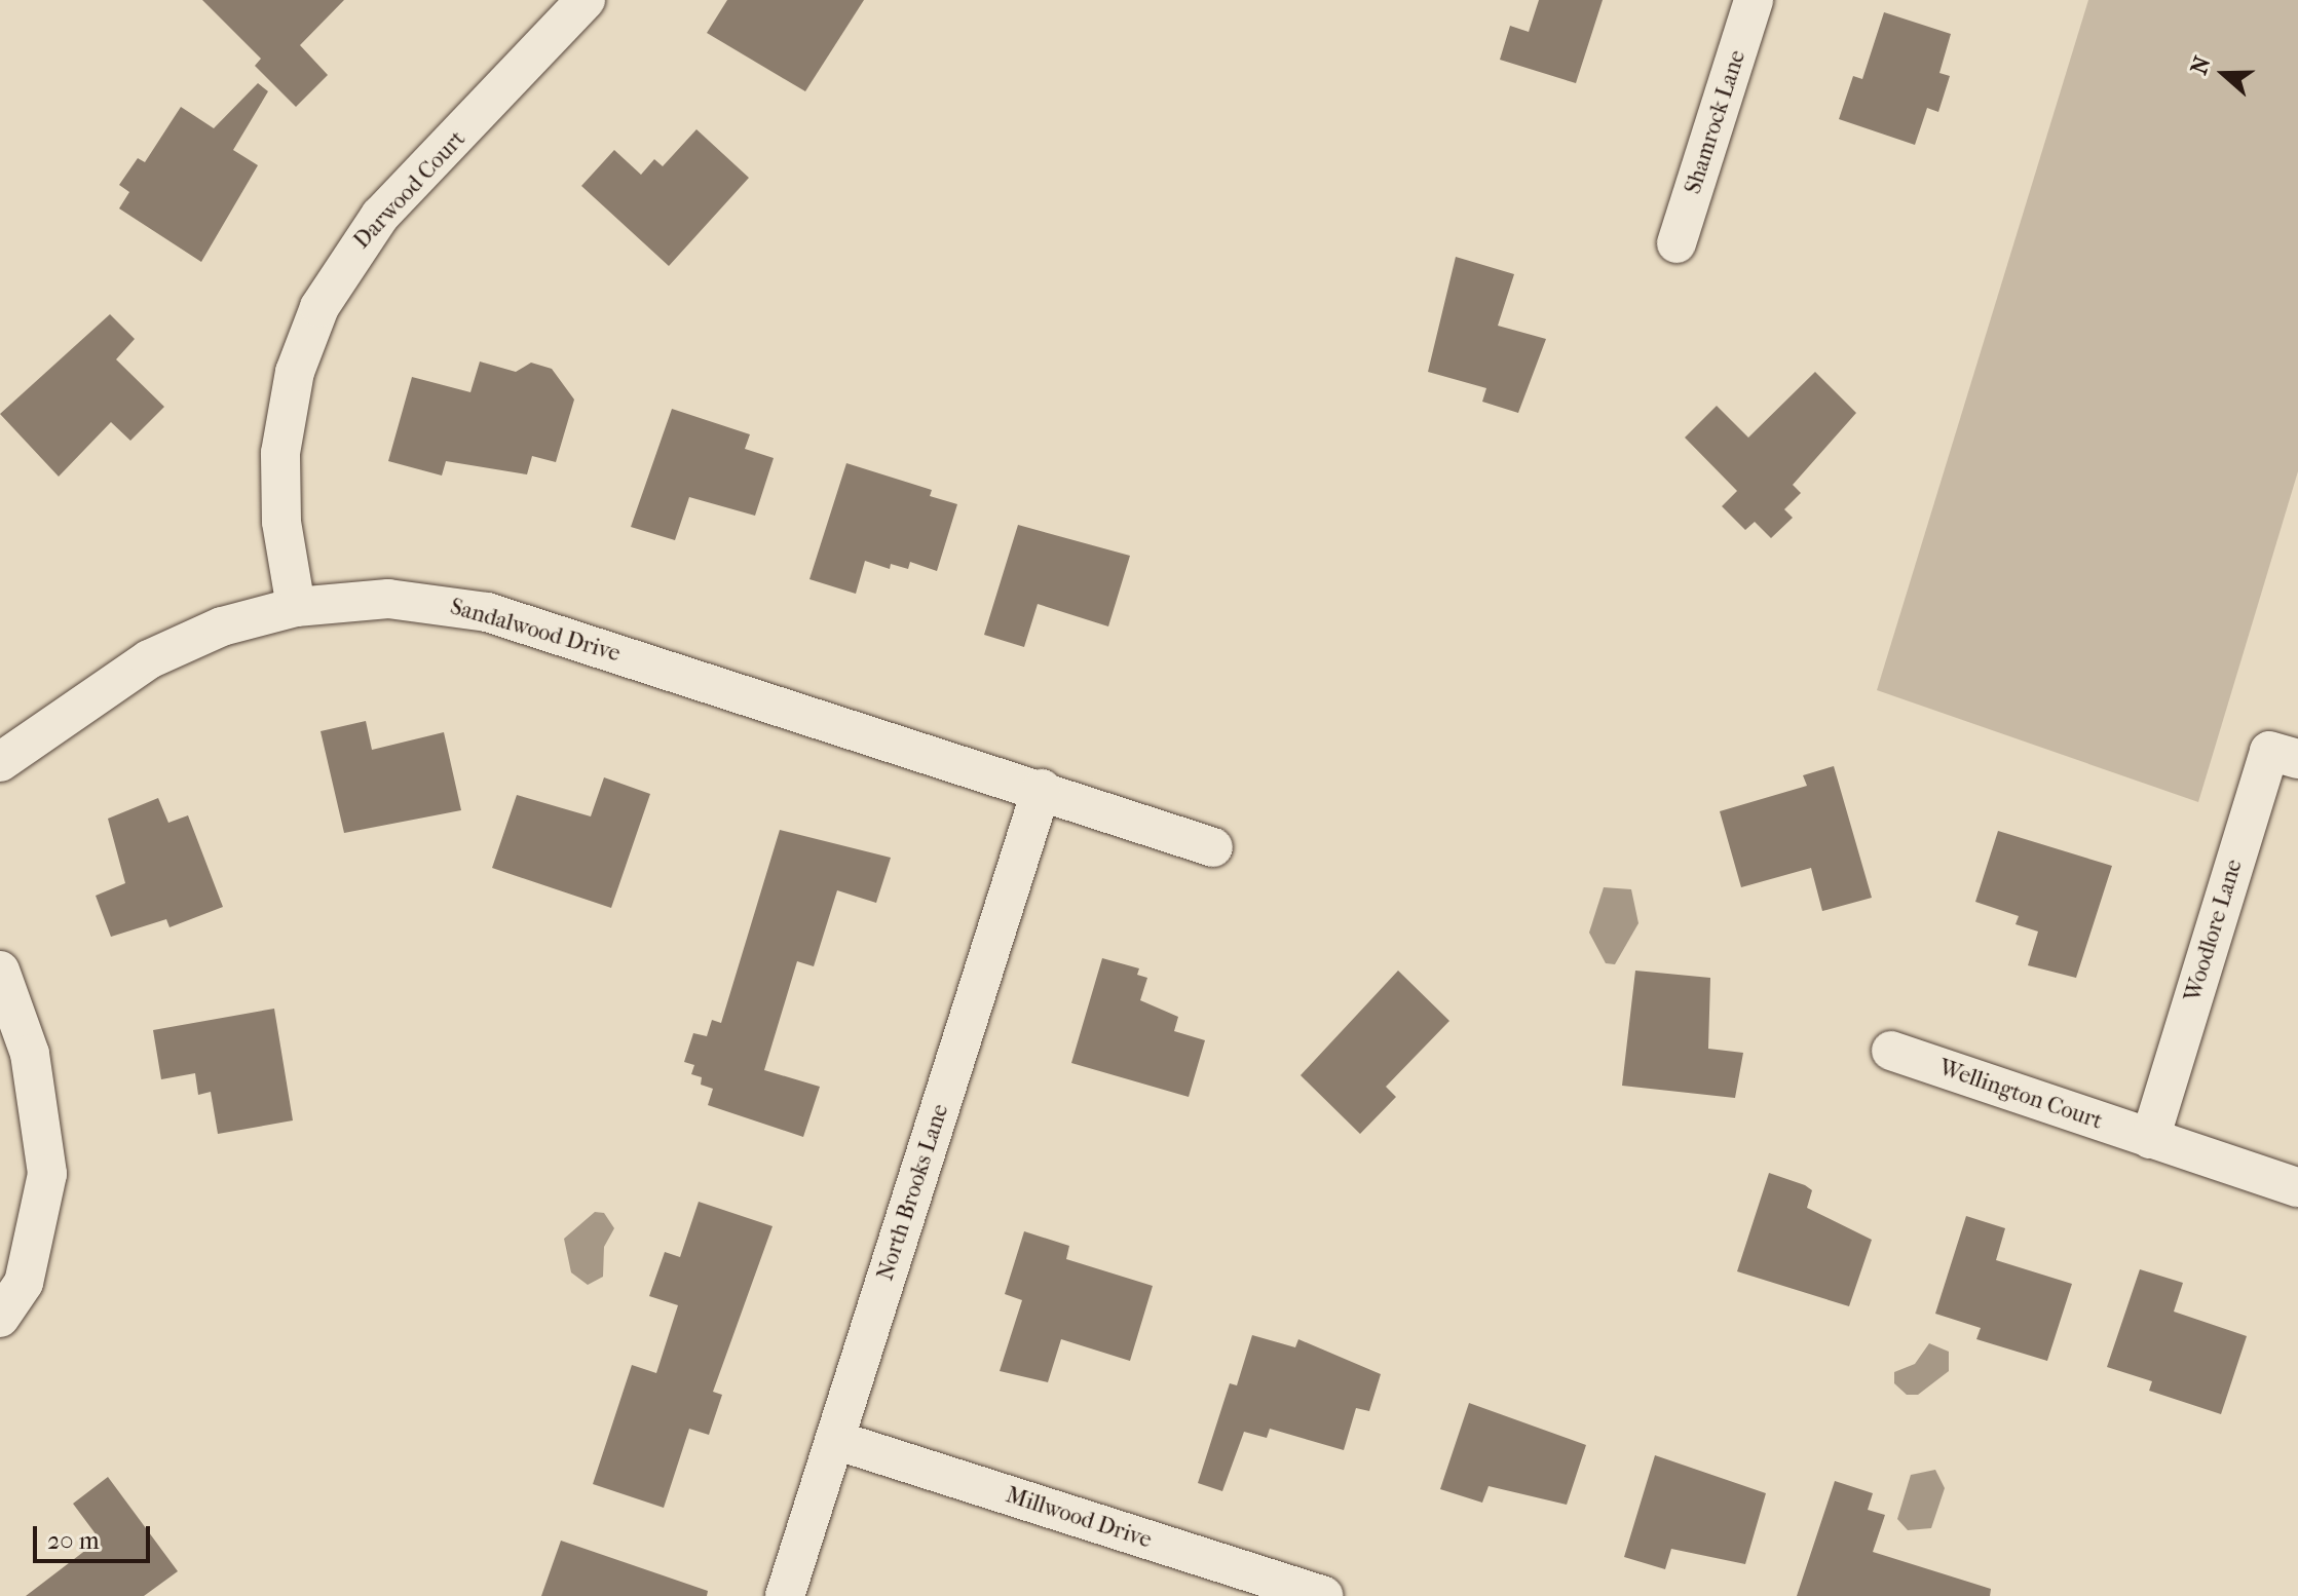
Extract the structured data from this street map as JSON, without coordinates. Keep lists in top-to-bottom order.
{
  "streets": {
    "street": [
      "Shamrock Lane",
      "Darwood Court",
      "Sandalwood Drive",
      "Woodlore Lane",
      "Wellington Court",
      "North Brooks Lane",
      "Millwood Drive"
    ]
  },
  "crossings": [
    ["Darwood Court", "Sandalwood Drive"],
    ["Sandalwood Drive", "North Brooks Lane"],
    ["Woodlore Lane", "Wellington Court"],
    ["North Brooks Lane", "Millwood Drive"]
  ],
  "scale_bar": "20 m",
  "north": "left"
}
